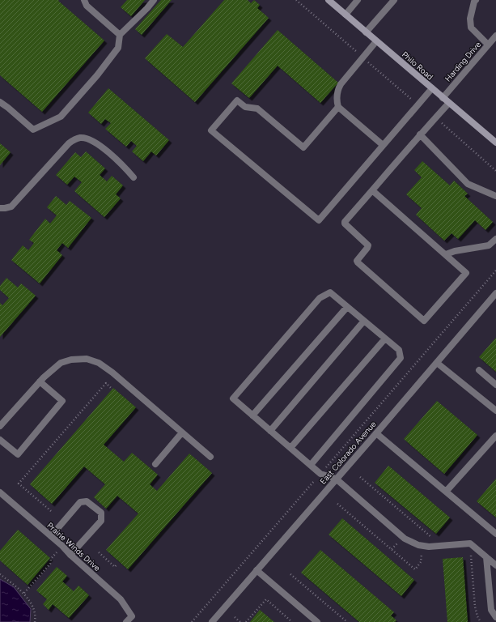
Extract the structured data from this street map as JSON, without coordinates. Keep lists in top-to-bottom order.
{
  "streets": {
    "main road": ["Philo Road"],
    "street": ["Harding Drive", "East Colorado Avenue", "Prairie Winds Drive"]
  },
  "crossings": [
    ["Harding Drive", "Philo Road"]
  ]
}
